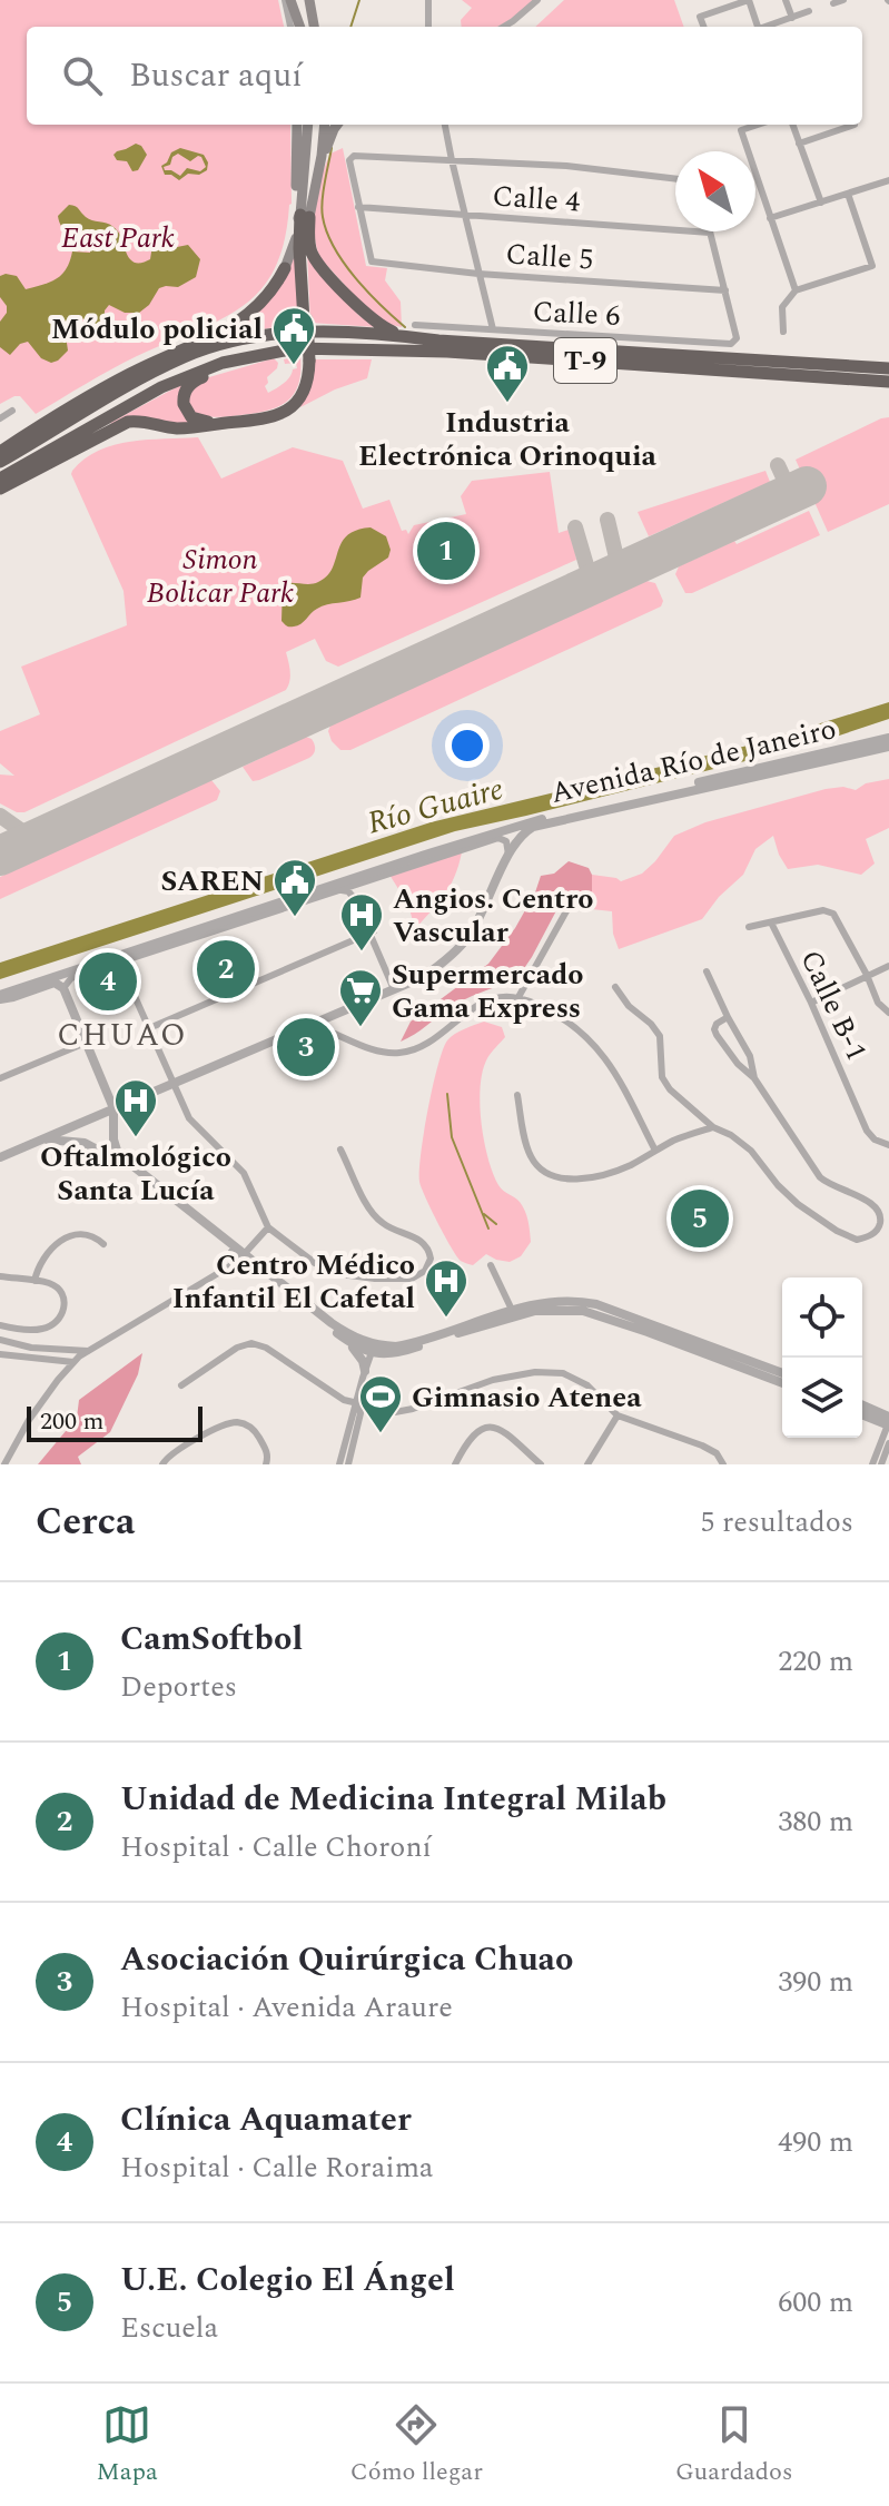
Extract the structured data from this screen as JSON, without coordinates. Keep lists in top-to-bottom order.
{
  "streets": {
    "highway": ["T-9"],
    "street": [
      "Calle 4",
      "Calle 5",
      "Calle 6",
      "Avenida Río de Janeiro",
      "Calle B-1"
    ]
  },
  "crossings": [
    ["Calle 4", "Calle 5"],
    ["Calle 5", "Calle 6"]
  ],
  "districts": ["CHUAO"],
  "water": ["Río Guaire"],
  "parks": ["East Park", "Simon Bolicar Park"],
  "places": {
    "public building": ["Módulo policial", "Industria Electrónica Orinoquia", "SAREN"],
    "hospital": ["Angios. Centro Vascular", "Oftalmológico Santa Lucía", "Centro Médico Infantil El Cafetal"],
    "supermarket": ["Supermercado Gama Express"],
    "sports": ["Gimnasio Atenea"]
  },
  "scale_bar": "200 m",
  "north": "top left",
  "page": {
    "search": "Buscar aquí",
    "pins": [
      "1",
      "2",
      "4",
      "3",
      "5"
    ],
    "scale": "200 m",
    "heading": ["Cerca", "5 resultados"],
    "list": [
      {
        "mark": "1",
        "name": "CamSoftbol",
        "note": "Deportes",
        "value": "220 m"
      },
      {
        "mark": "2",
        "name": "Unidad de Medicina Integral Milab",
        "note": "Hospital · Calle Choroní",
        "value": "380 m"
      },
      {
        "mark": "3",
        "name": "Asociación Quirúrgica Chuao",
        "note": "Hospital · Avenida Araure",
        "value": "390 m"
      },
      {
        "mark": "4",
        "name": "Clínica Aquamater",
        "note": "Hospital · Calle Roraima",
        "value": "490 m"
      },
      {
        "mark": "5",
        "name": "U.E. Colegio El Ángel",
        "note": "Escuela",
        "value": "600 m"
      }
    ],
    "nav": ["Mapa", "Cómo llegar", "Guardados"]
  }
}
